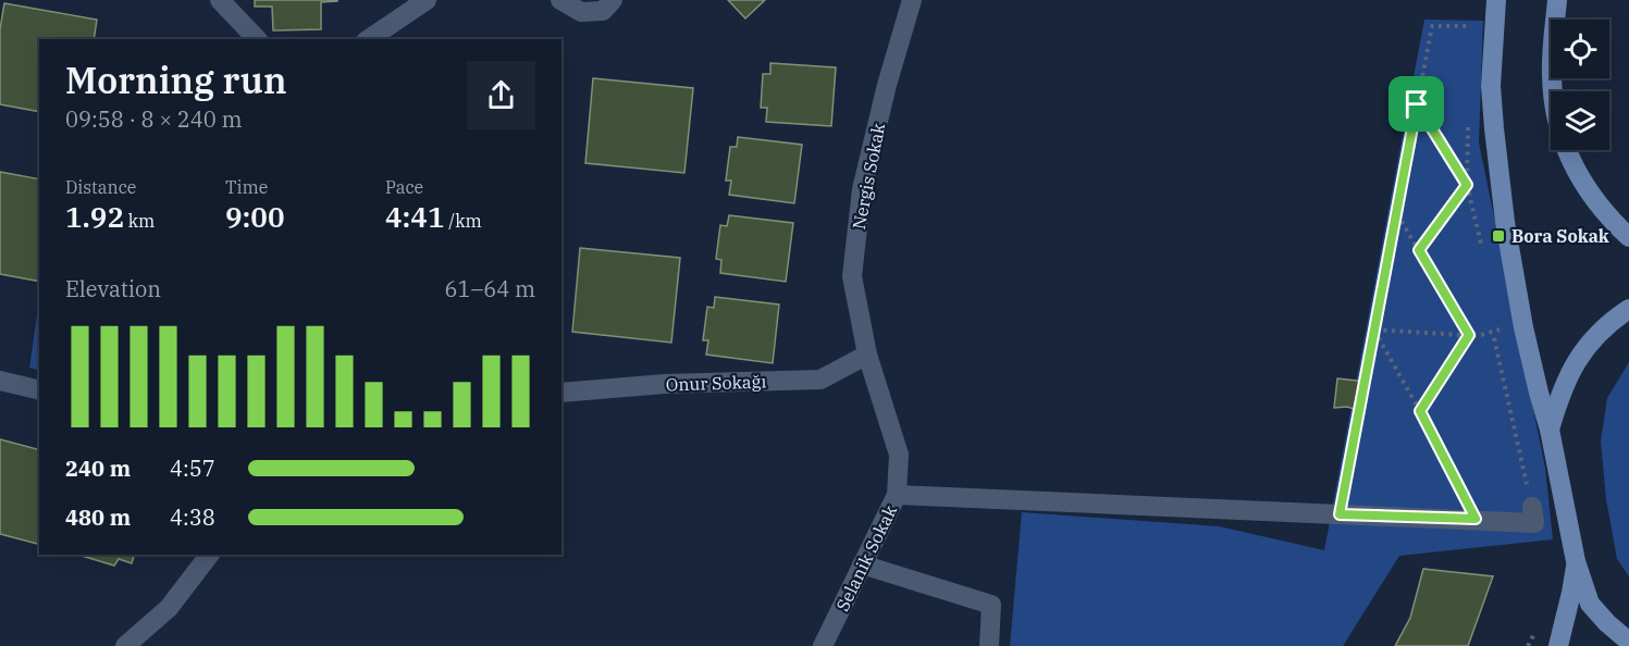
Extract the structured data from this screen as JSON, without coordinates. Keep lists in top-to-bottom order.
{
  "streets": {
    "street": ["Nergis Sokak", "Onur Sokağı", "Selanik Sokak"]
  },
  "crossings": [
    ["Nergis Sokak", "Onur Sokağı"],
    ["Nergis Sokak", "Selanik Sokak"],
    ["Onur Sokağı", "Selanik Sokak"]
  ],
  "places": {
    "transit": ["Bora Sokak"]
  },
  "page": {
    "heading": ["Morning run", "09:58 · 8 × 240 m"],
    "stats": [
      ["Distance", "1.92 km"],
      ["Time", "9:00"],
      ["Pace", "4:41 /km"]
    ],
    "chart": ["Elevation", "61–64 m"],
    "list": [
      {
        "name": "240 m",
        "note": "4:57"
      },
      {
        "name": "480 m",
        "note": "4:38"
      }
    ]
  }
}
